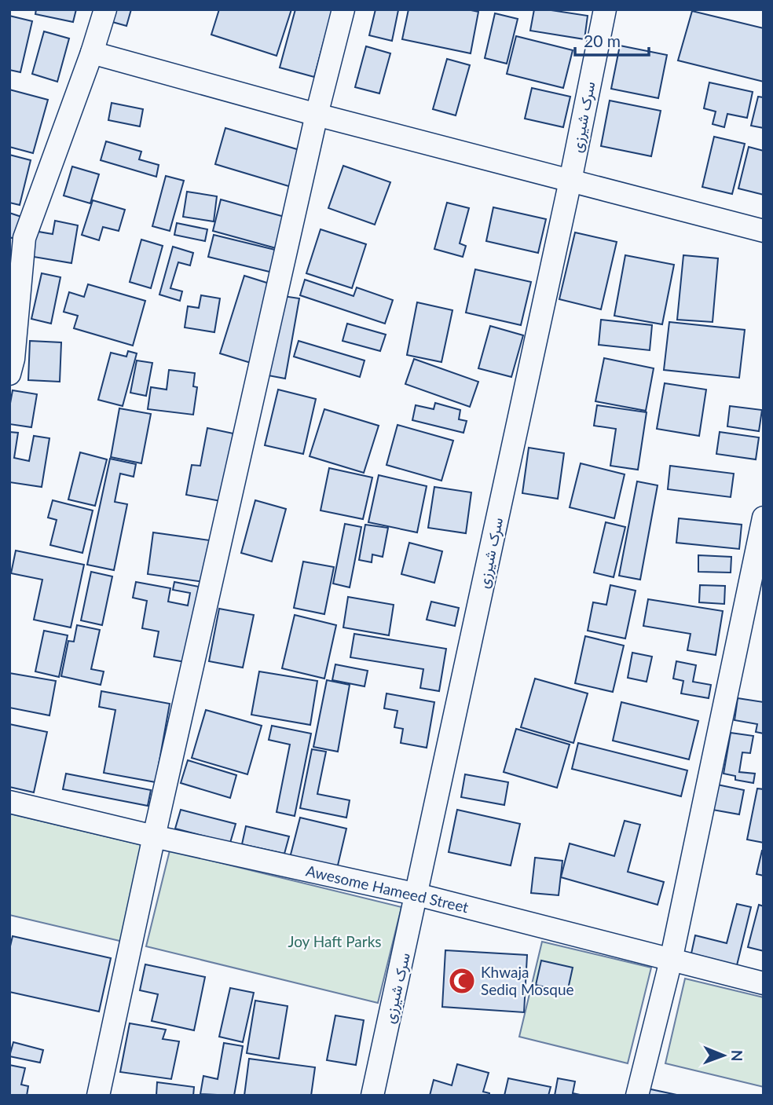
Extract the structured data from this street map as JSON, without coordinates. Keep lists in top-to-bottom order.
{
  "streets": {
    "street": ["سرک شیرزی", "Awesome Hameed Street"]
  },
  "crossings": [
    ["سرک شیرزی", "Awesome Hameed Street"]
  ],
  "parks": ["Joy Haft Parks"],
  "places": {
    "mosque": ["Khwaja Sediq Mosque"]
  },
  "scale_bar": "20 m",
  "north": "right"
}
